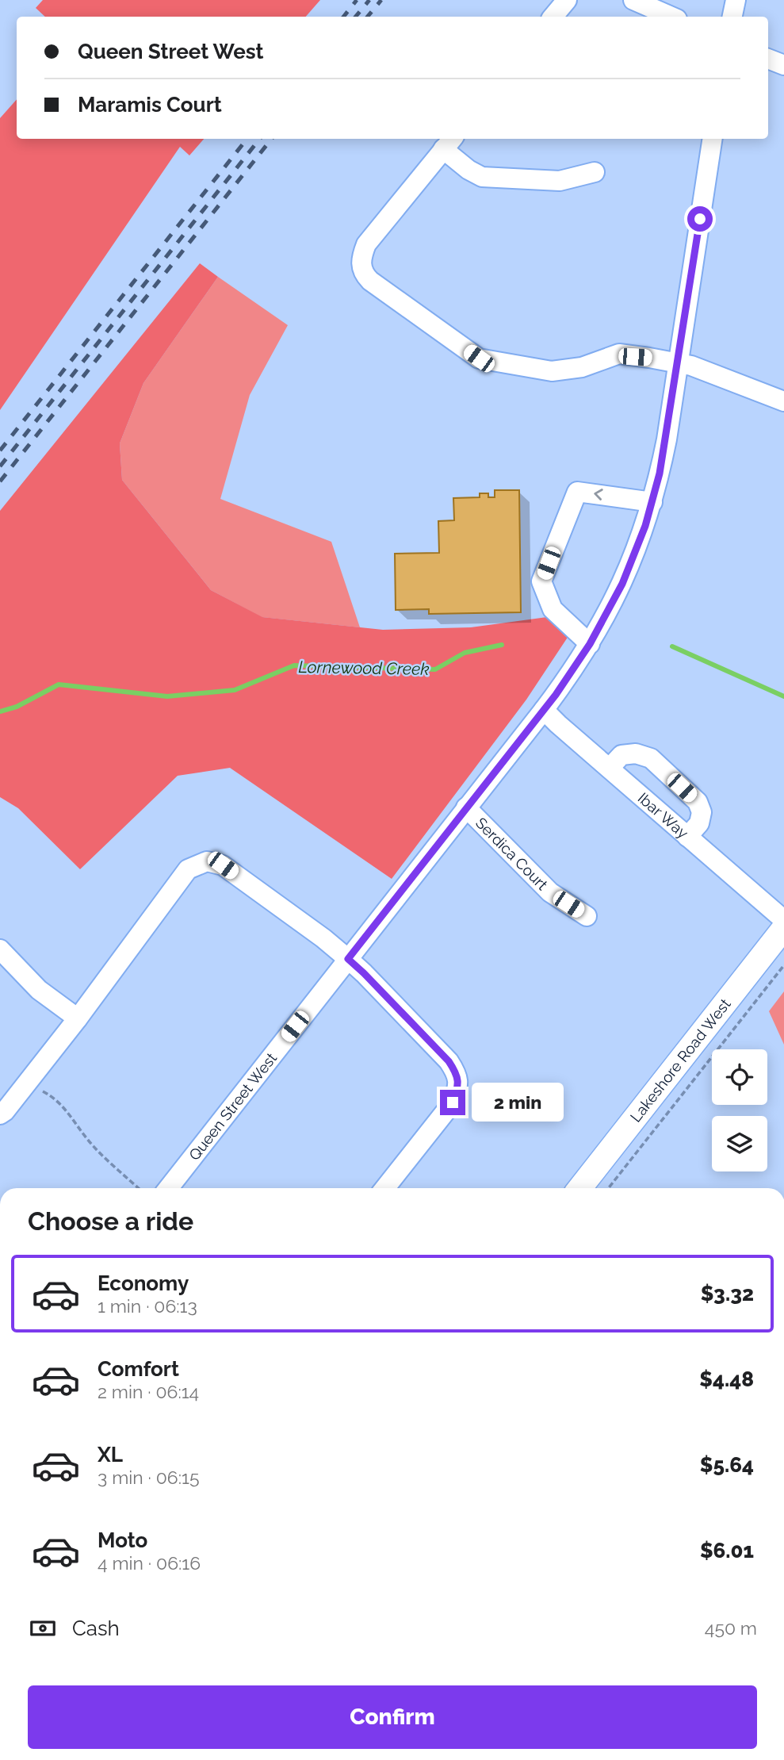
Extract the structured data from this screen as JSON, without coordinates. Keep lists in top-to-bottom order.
{
  "streets": {
    "main road": ["Lakeshore Road West"],
    "street": ["Ibar Way", "Serdica Court", "Queen Street West"]
  },
  "crossings": [
    ["Ibar Way", "Queen Street West"],
    ["Serdica Court", "Queen Street West"]
  ],
  "water": ["Lornewood Creek"],
  "page": {
    "banner": ["Queen Street West", "Maramis Court"],
    "bubble": "2 min",
    "heading": "Choose a ride",
    "list": [
      {
        "name": "Economy",
        "note": "1 min · 06:13",
        "value": "$3.32"
      },
      {
        "name": "Comfort",
        "note": "2 min · 06:14",
        "value": "$4.48"
      },
      {
        "name": "XL",
        "note": "3 min · 06:15",
        "value": "$5.64"
      },
      {
        "name": "Moto",
        "note": "4 min · 06:16",
        "value": "$6.01"
      }
    ],
    "pay": ["Cash", "450 m"],
    "buttons": "Confirm"
  }
}
